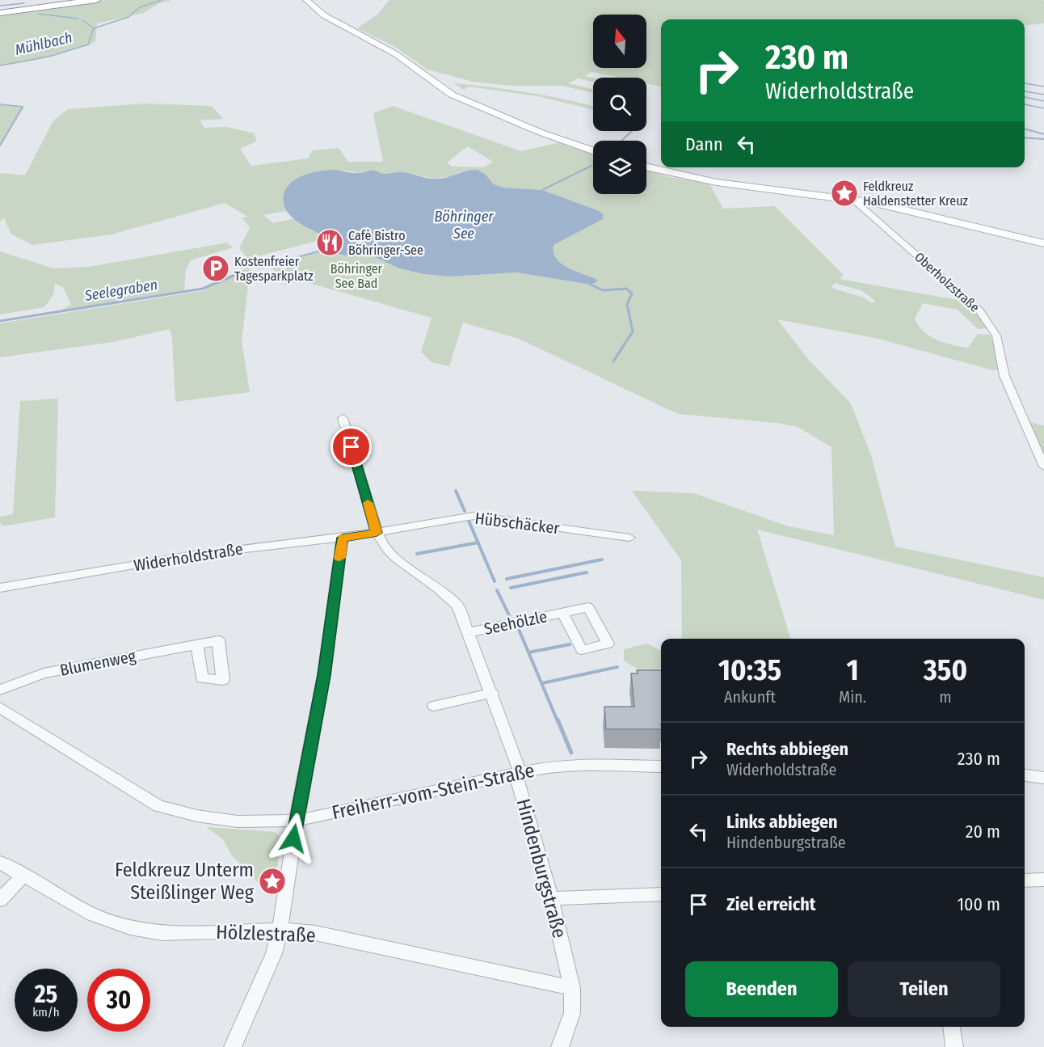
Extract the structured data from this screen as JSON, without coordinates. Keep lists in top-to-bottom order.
{
  "streets": {
    "street": [
      "Oberholzstraße",
      "Hübschäcker",
      "Widerholdstraße",
      "Seehölzle",
      "Blumenweg",
      "Freiherr-vom-Stein-Straße",
      "Hindenburgstraße",
      "Hölzlestraße"
    ]
  },
  "crossings": [
    ["Hübschäcker", "Widerholdstraße"],
    ["Hübschäcker", "Hindenburgstraße"],
    ["Widerholdstraße", "Hindenburgstraße"],
    ["Seehölzle", "Hindenburgstraße"],
    ["Freiherr-vom-Stein-Straße", "Hindenburgstraße"],
    ["Hindenburgstraße", "Hölzlestraße"]
  ],
  "water": ["Mühlbach", "Böhringer See", "Seelegraben"],
  "parks": ["Böhringer See Bad"],
  "places": {
    "place": ["Feldkreuz Haldenstetter Kreuz", "Feldkreuz Unterm Steißlinger Weg"],
    "restaurant": ["Cafè Bistro Böhringer-See"],
    "parking": ["Kostenfreier Tagesparkplatz"]
  },
  "north": "top",
  "page": {
    "turn": ["230 m", "Widerholdstraße"],
    "then": "Dann",
    "eta": [
      "10:35",
      "Ankunft",
      "1",
      "Min.",
      "350",
      "m"
    ],
    "list": [
      {
        "name": "Rechts abbiegen",
        "note": "Widerholdstraße",
        "value": "230 m"
      },
      {
        "name": "Links abbiegen",
        "note": "Hindenburgstraße",
        "value": "20 m"
      },
      {
        "name": "Ziel erreicht",
        "value": "100 m"
      }
    ],
    "buttons": ["Beenden", "Teilen"],
    "speed": "25 km/h",
    "limit": "30"
  }
}
